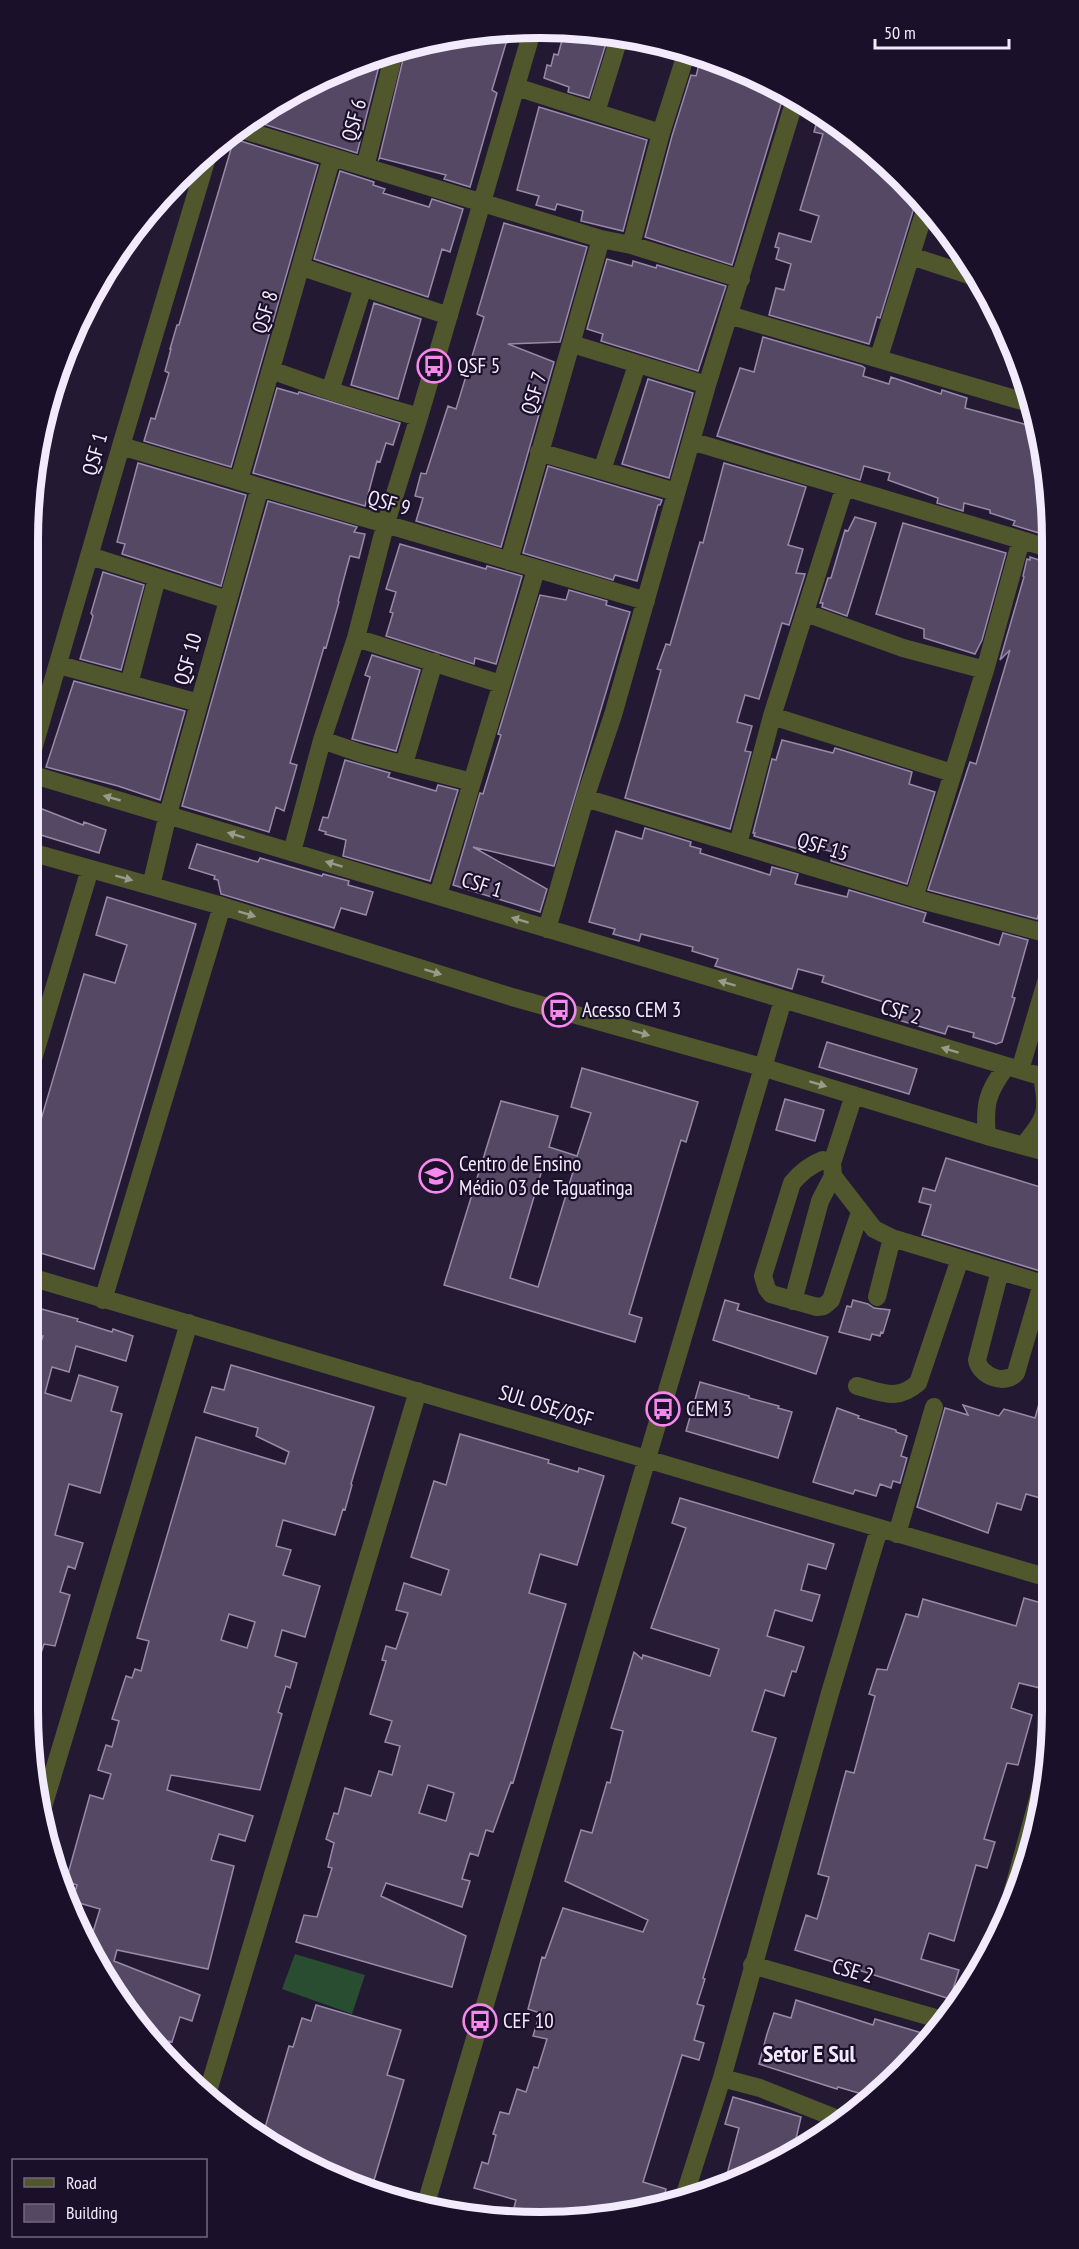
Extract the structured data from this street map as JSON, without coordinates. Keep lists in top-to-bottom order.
{
  "streets": {
    "street": [
      "QSF 6",
      "QSF 8",
      "QSF 7",
      "QSF 1",
      "QSF 9",
      "QSF 10",
      "QSF 15",
      "CSF 1",
      "CSF 2",
      "SUL OSE/OSF",
      "CSE 2"
    ]
  },
  "crossings": [
    ["QSF 8", "QSF 9"],
    ["QSF 7", "QSF 9"],
    ["QSF 1", "QSF 9"],
    ["QSF 1", "QSF 10"],
    ["QSF 9", "QSF 10"],
    ["CSF 1", "CSF 2"]
  ],
  "districts": ["Setor E Sul"],
  "places": {
    "bus stop": [
      "QSF 5",
      "Acesso CEM 3",
      "CEM 3",
      "CEF 10"
    ],
    "school or university": ["Centro de Ensino Médio 03 de Taguatinga"]
  },
  "legend": ["Road", "Building"],
  "scale_bar": "50 m"
}
